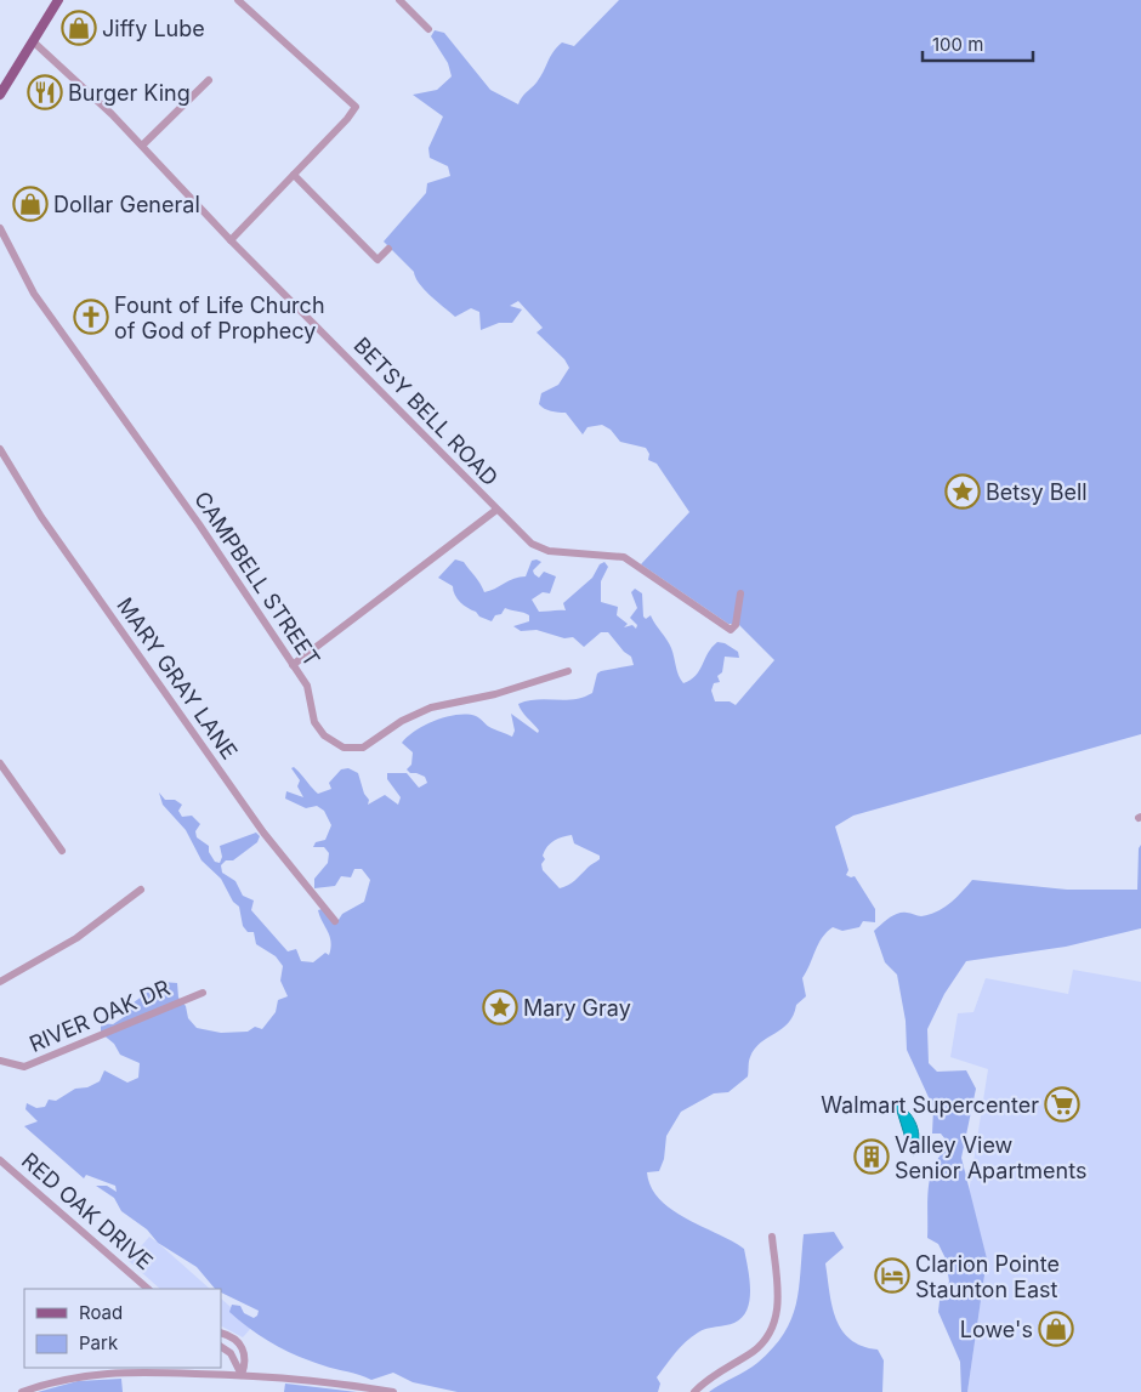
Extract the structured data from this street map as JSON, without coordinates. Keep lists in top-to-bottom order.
{
  "streets": {
    "street": [
      "BETSY BELL ROAD",
      "CAMPBELL STREET",
      "MARY GRAY LANE",
      "RIVER OAK DR",
      "RED OAK DRIVE"
    ]
  },
  "places": {
    "shop": ["Jiffy Lube", "Dollar General", "Lowe's"],
    "restaurant": ["Burger King"],
    "church": ["Fount of Life Church of God of Prophecy"],
    "place": ["Betsy Bell", "Mary Gray"],
    "supermarket": ["Walmart Supercenter"],
    "building": ["Valley View Senior Apartments"],
    "hotel": ["Clarion Pointe Staunton East"]
  },
  "legend": ["Road", "Park"],
  "scale_bar": "100 m"
}
